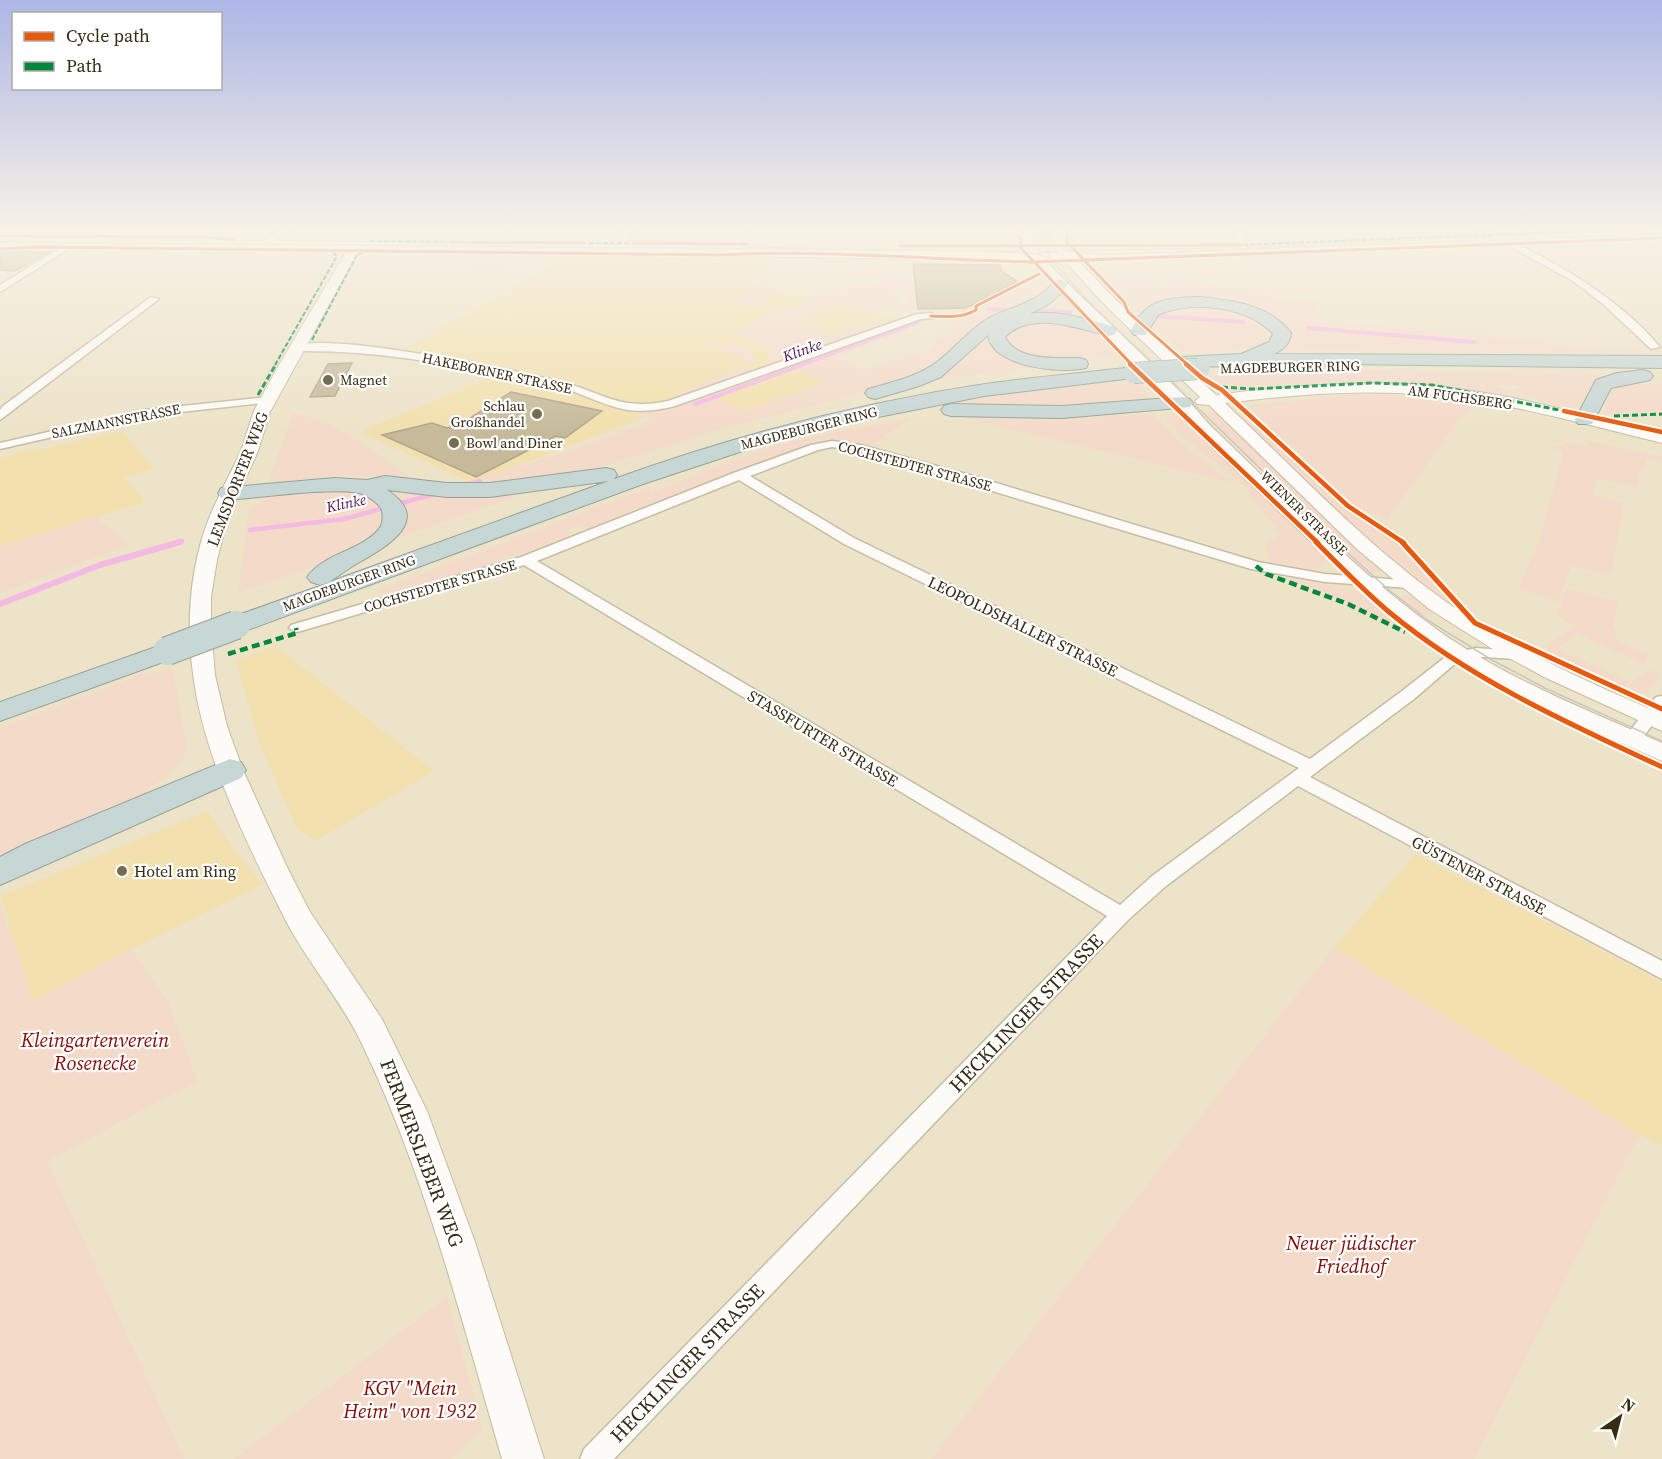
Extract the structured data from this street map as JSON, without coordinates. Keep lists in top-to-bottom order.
{
  "streets": {
    "highway": ["MAGDEBURGER RING"],
    "main road": [
      "AM FUCHSBERG",
      "LEMSDORFER WEG",
      "WIENER STRASSE",
      "FERMERSLEBER WEG"
    ],
    "street": [
      "HAKEBORNER STRASSE",
      "SALZMANNSTRASSE",
      "COCHSTEDTER STRASSE",
      "LEOPOLDSHALLER STRASSE",
      "STASSFURTER STRASSE",
      "GÜSTENER STRASSE",
      "HECKLINGER STRASSE"
    ]
  },
  "crossings": [
    ["HAKEBORNER STRASSE", "LEMSDORFER WEG"],
    ["AM FUCHSBERG", "WIENER STRASSE"],
    ["SALZMANNSTRASSE", "LEMSDORFER WEG"],
    ["COCHSTEDTER STRASSE", "WIENER STRASSE"],
    ["COCHSTEDTER STRASSE", "LEOPOLDSHALLER STRASSE"],
    ["COCHSTEDTER STRASSE", "STASSFURTER STRASSE"],
    ["LEMSDORFER WEG", "FERMERSLEBER WEG"],
    ["WIENER STRASSE", "HECKLINGER STRASSE"],
    ["LEOPOLDSHALLER STRASSE", "GÜSTENER STRASSE"],
    ["LEOPOLDSHALLER STRASSE", "HECKLINGER STRASSE"],
    ["STASSFURTER STRASSE", "HECKLINGER STRASSE"],
    ["GÜSTENER STRASSE", "HECKLINGER STRASSE"]
  ],
  "water": ["Klinke"],
  "parks": ["Kleingartenverein Rosenecke", "Neuer jüdischer Friedhof", "KGV \"Mein Heim\" von 1932"],
  "places": [
    "Magnet",
    "Schlau Großhandel",
    "Bowl and Diner",
    "Hotel am Ring"
  ],
  "legend": ["Cycle path", "Path"],
  "north": "top right"
}
